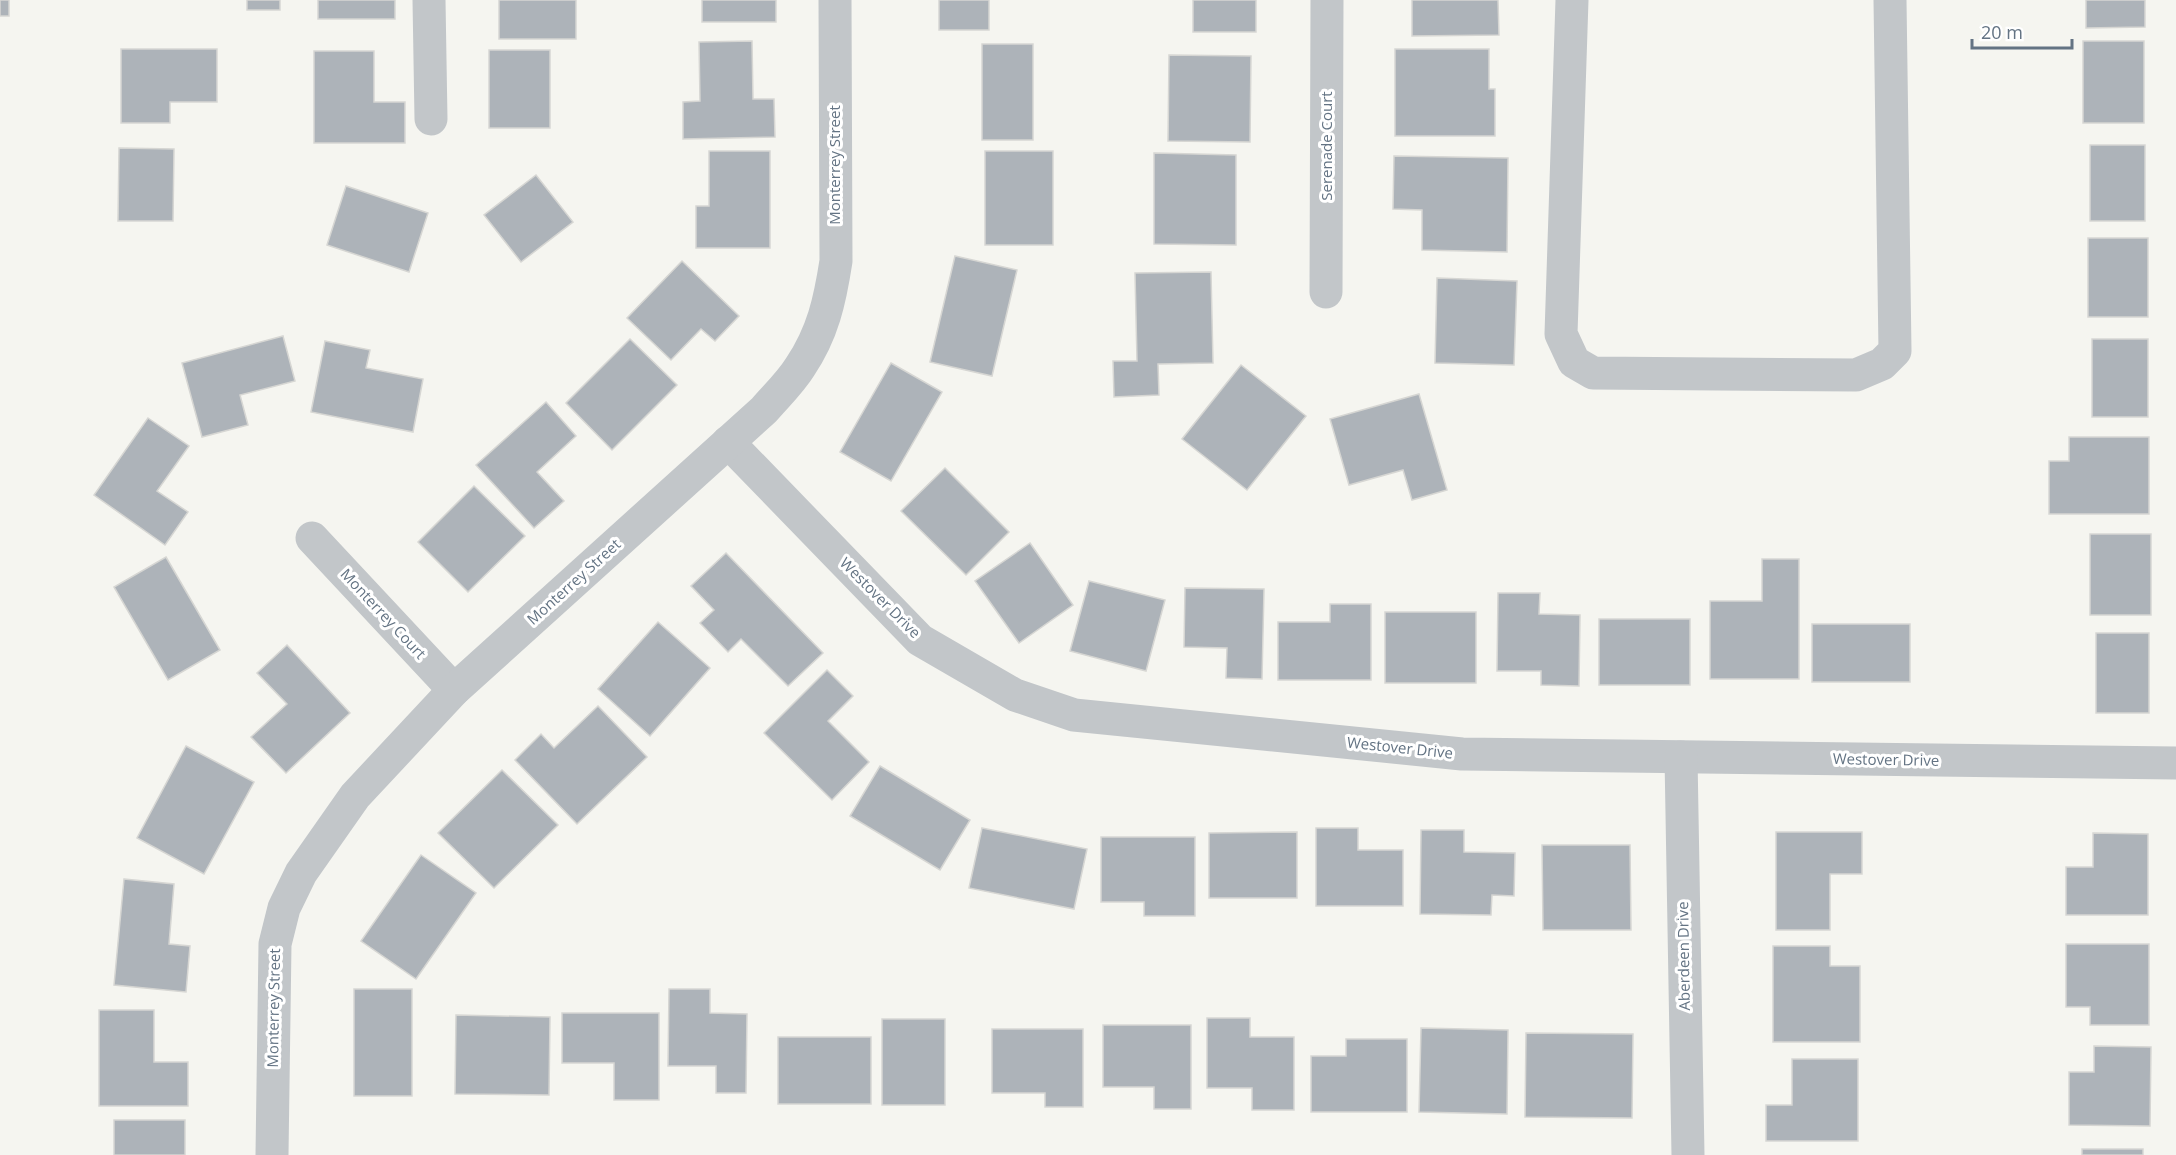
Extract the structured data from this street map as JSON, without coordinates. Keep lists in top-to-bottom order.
{
  "streets": {
    "street": [
      "Serenade Court",
      "Monterrey Street",
      "Westover Drive",
      "Monterrey Court",
      "Aberdeen Drive"
    ]
  },
  "crossings": [
    ["Monterrey Street", "Westover Drive"],
    ["Monterrey Street", "Monterrey Court"],
    ["Westover Drive", "Aberdeen Drive"]
  ],
  "scale_bar": "20 m"
}
